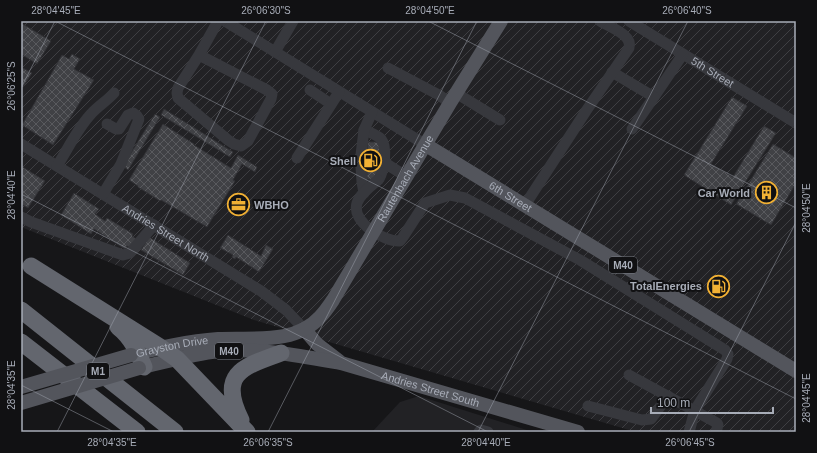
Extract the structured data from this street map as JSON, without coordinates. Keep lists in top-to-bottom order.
{
  "streets": {
    "highway": ["M1"],
    "main road": [
      "Rautenbach Avenue",
      "6th Street",
      "M40",
      "Grayston Drive",
      "Andries Street South"
    ],
    "lane": ["5th Street", "Andries Street North"]
  },
  "crossings": [
    ["Rautenbach Avenue", "6th Street"],
    ["Rautenbach Avenue", "Andries Street North"],
    ["Rautenbach Avenue", "Grayston Drive"],
    ["Andries Street North", "Grayston Drive"],
    ["Grayston Drive", "Andries Street South"]
  ],
  "places": {
    "fuel station": ["Shell", "TotalEnergies"],
    "building": ["Car World"],
    "office": ["WBHO"]
  },
  "scale_bar": "100 m",
  "coordinates": [
    "28°04'45\"E",
    "26°06'30\"S",
    "28°04'50\"E",
    "26°06'40\"S",
    "26°06'25\"S",
    "28°04'40\"E",
    "28°04'35\"E",
    "26°06'35\"S",
    "26°06'45\"S"
  ]
}
